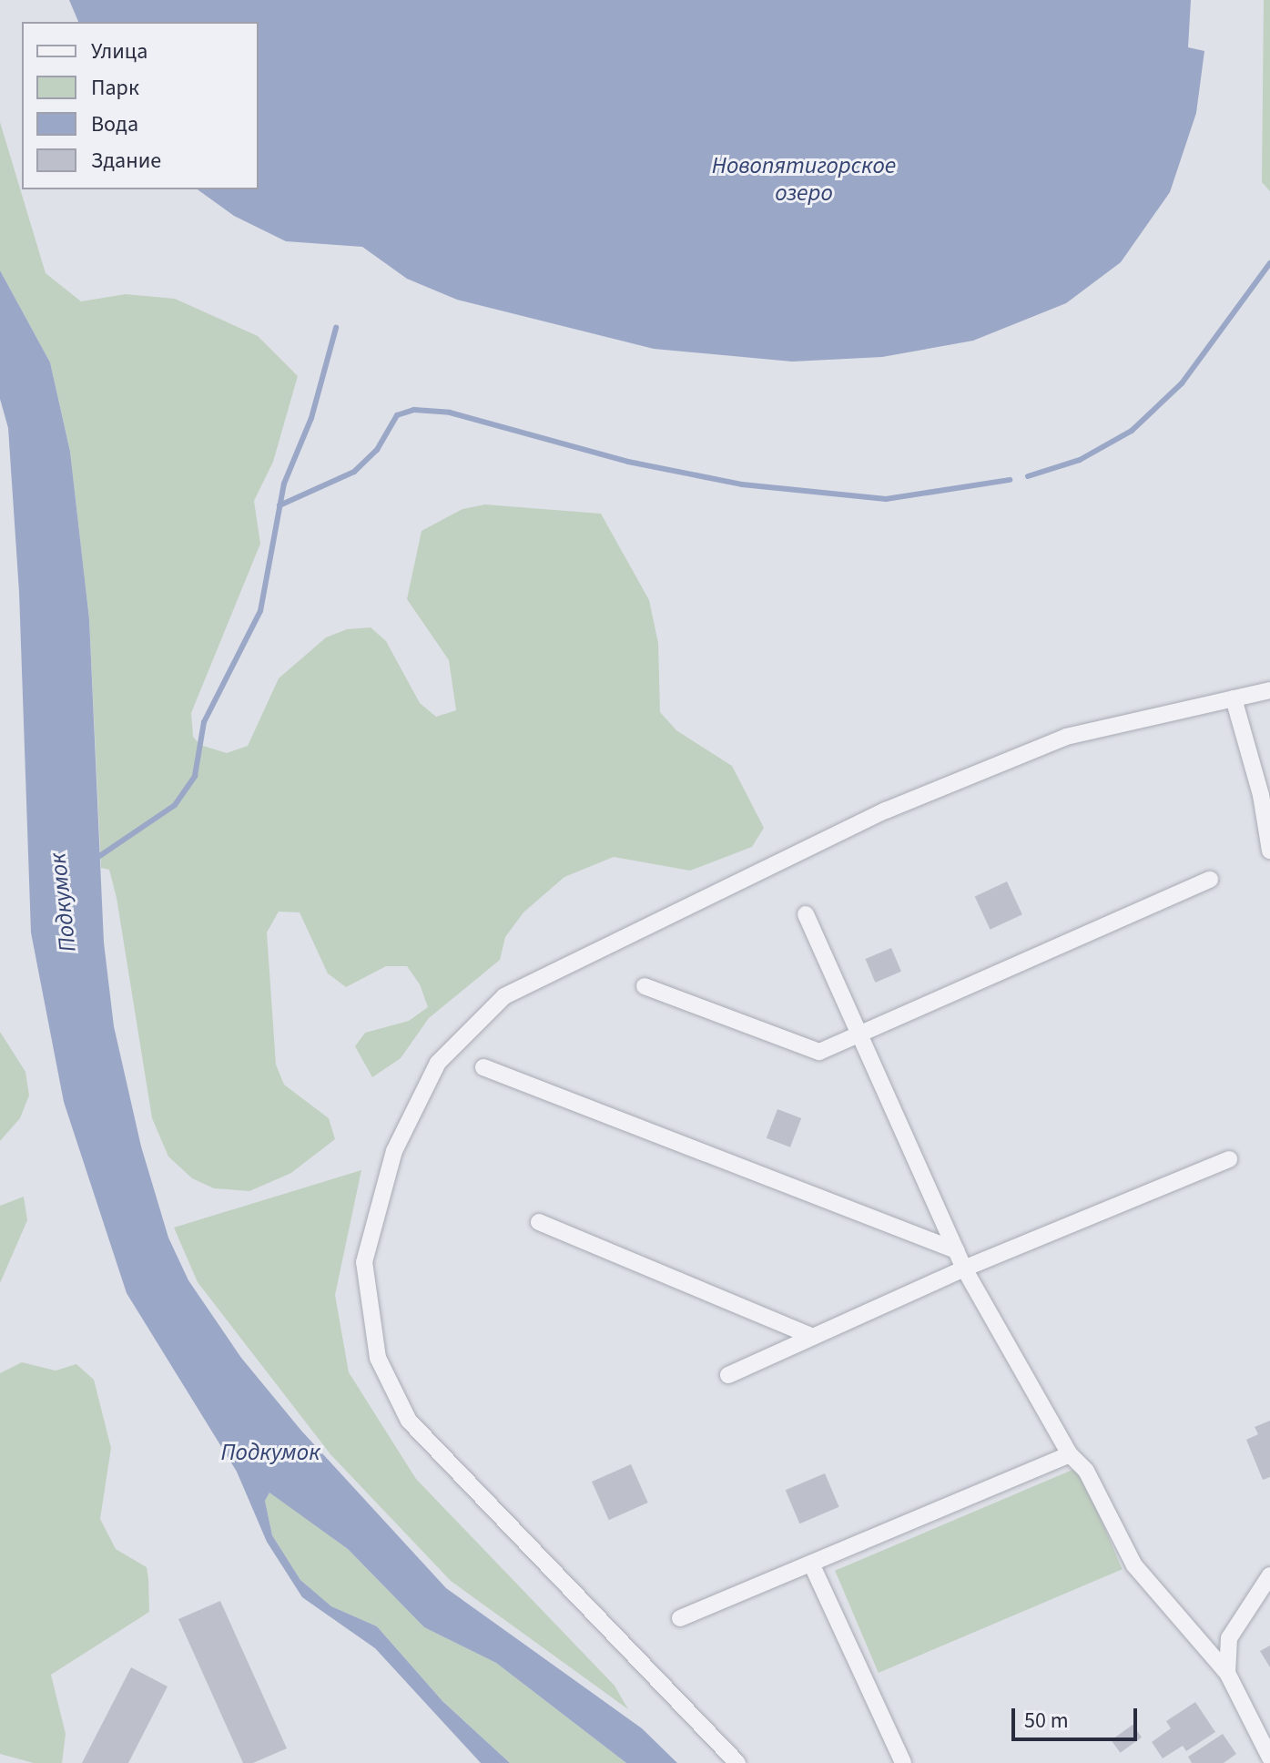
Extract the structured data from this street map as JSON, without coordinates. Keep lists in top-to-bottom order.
{
  "water": ["Новопятигорское озеро", "Подкумок"],
  "legend": [
    "Улица",
    "Парк",
    "Вода",
    "Здание"
  ],
  "scale_bar": "50 m"
}
